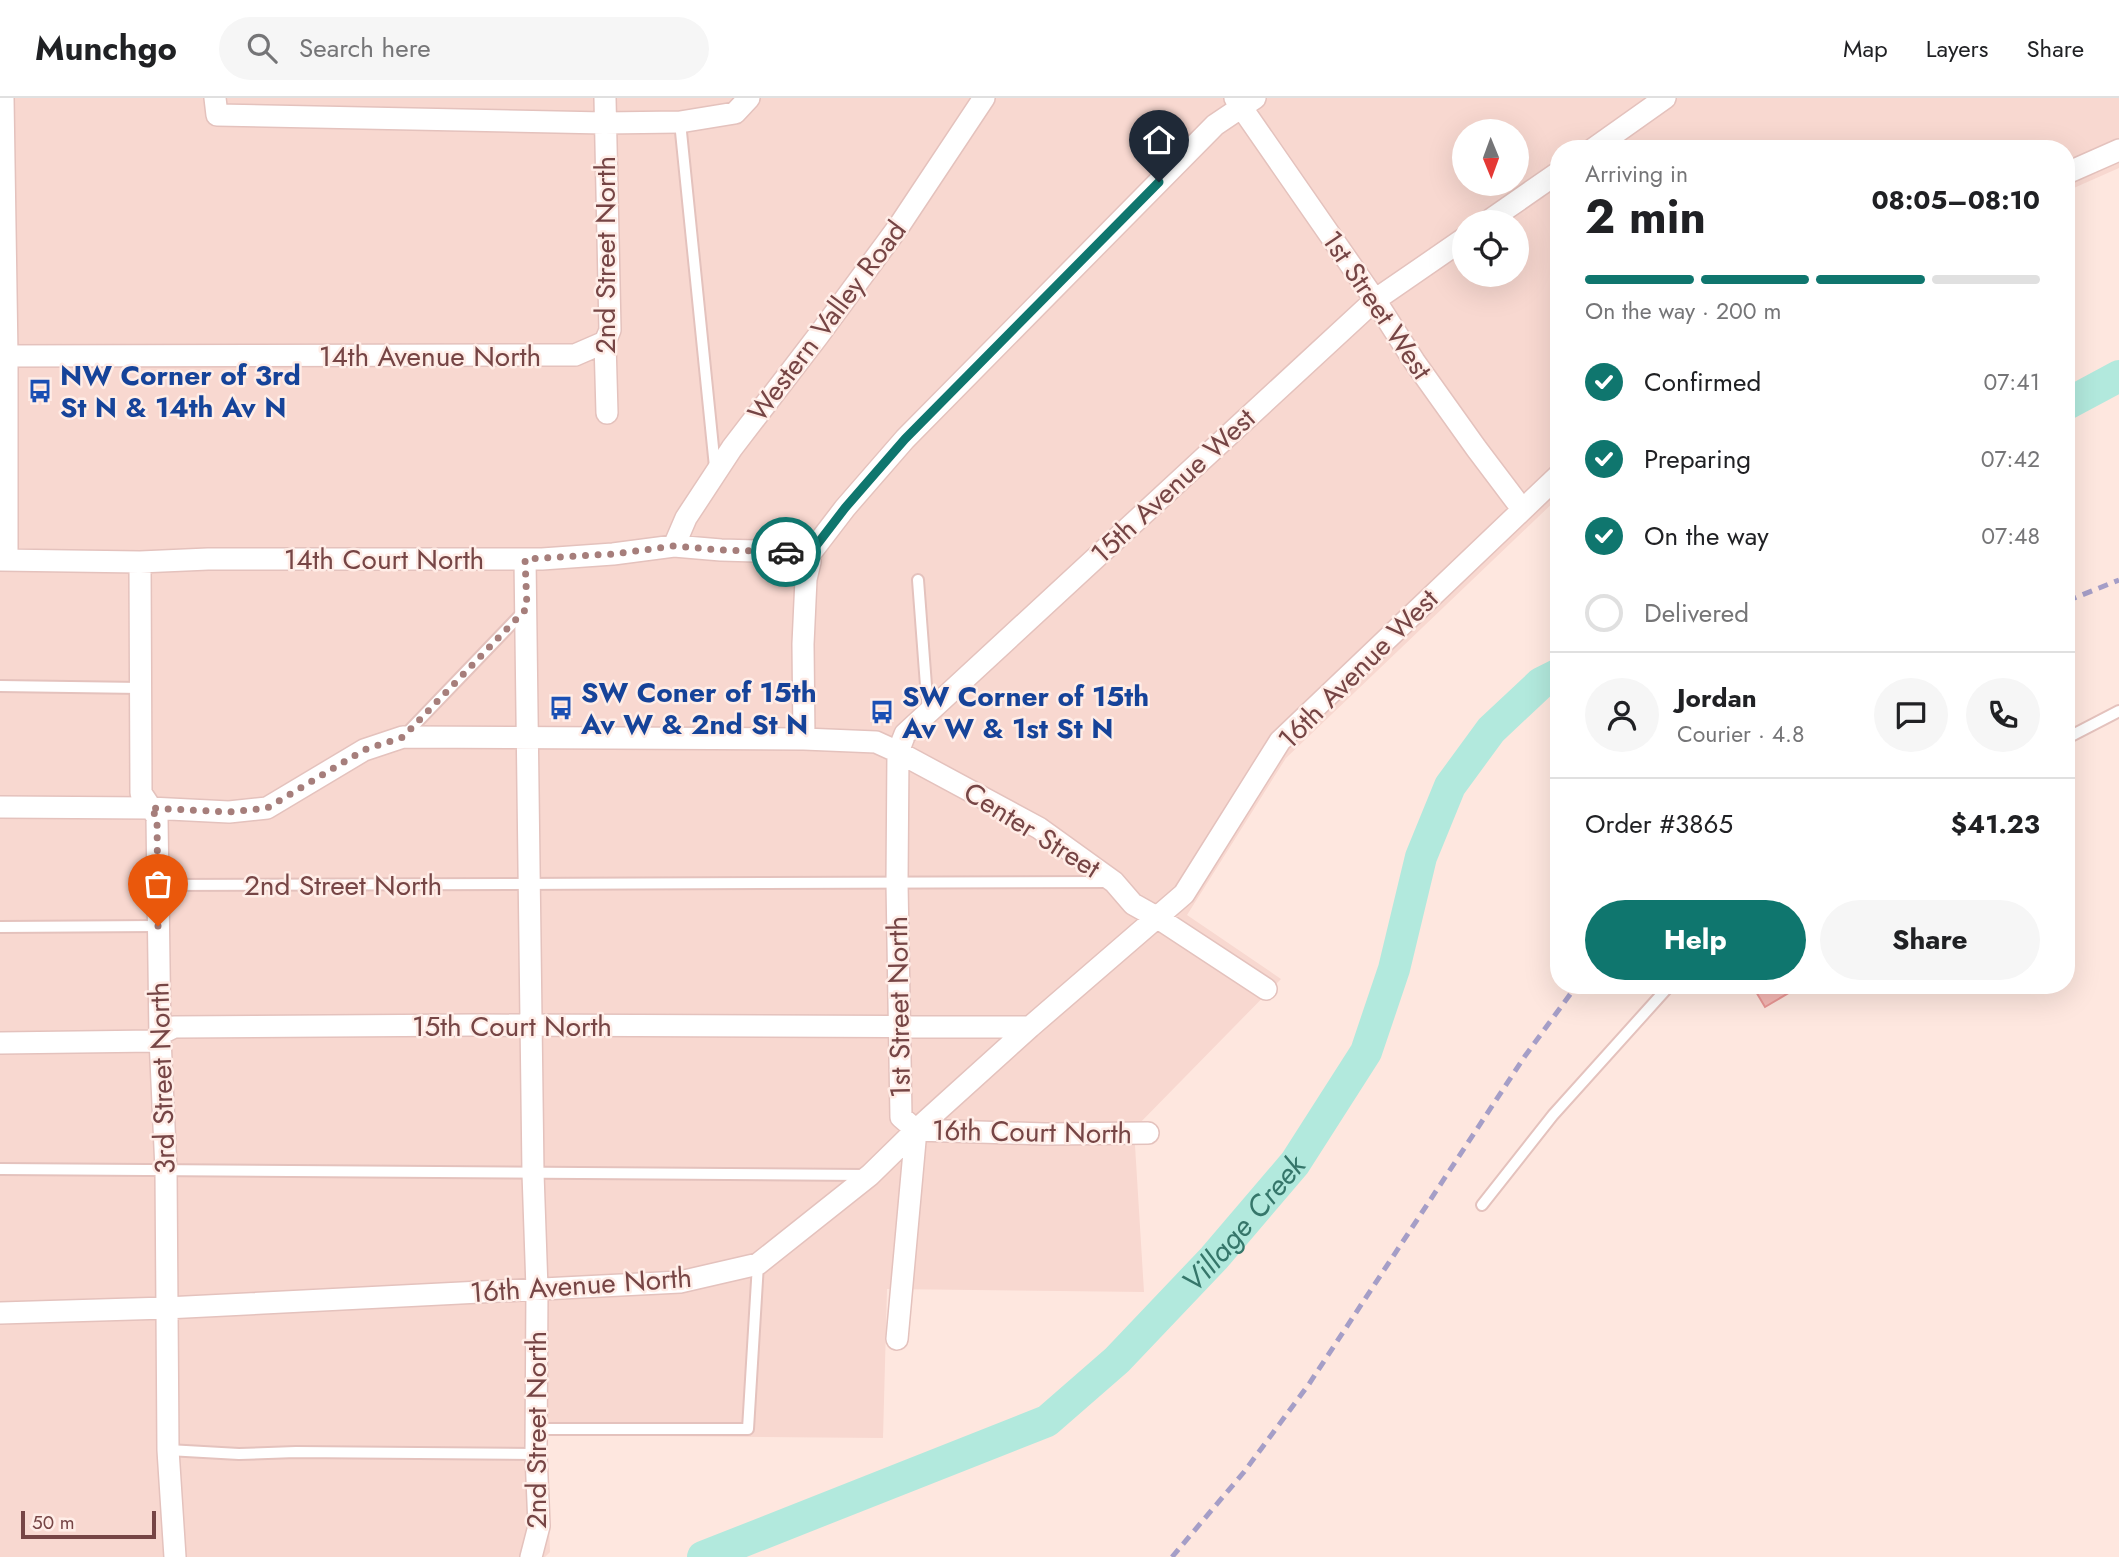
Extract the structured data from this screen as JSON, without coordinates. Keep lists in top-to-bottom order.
{
  "streets": {
    "street": [
      "2nd Street North",
      "1st Street West",
      "Western Valley Road",
      "14th Avenue North",
      "15th Avenue West",
      "14th Court North",
      "16th Avenue West",
      "Center Street",
      "1st Street North",
      "15th Court North",
      "3rd Street North",
      "16th Court North",
      "16th Avenue North"
    ]
  },
  "crossings": [
    ["2nd Street North", "14th Avenue North"],
    ["2nd Street North", "14th Court North"],
    ["2nd Street North", "Center Street"],
    ["2nd Street North", "15th Court North"],
    ["2nd Street North", "3rd Street North"],
    ["2nd Street North", "16th Avenue North"],
    ["1st Street West", "15th Avenue West"],
    ["1st Street West", "16th Avenue West"],
    ["Western Valley Road", "14th Court North"],
    ["15th Avenue West", "Center Street"],
    ["15th Avenue West", "1st Street North"],
    ["14th Court North", "3rd Street North"],
    ["16th Avenue West", "Center Street"],
    ["16th Avenue West", "16th Avenue North"],
    ["Center Street", "1st Street North"],
    ["Center Street", "3rd Street North"],
    ["Center Street", "16th Avenue North"],
    ["1st Street North", "15th Court North"],
    ["1st Street North", "16th Court North"],
    ["1st Street North", "16th Avenue North"],
    ["15th Court North", "3rd Street North"],
    ["15th Court North", "16th Avenue North"],
    ["3rd Street North", "16th Avenue North"],
    ["16th Court North", "16th Avenue North"]
  ],
  "water": ["Village Creek"],
  "places": {
    "bus stop": ["NW Corner of 3rd St N & 14th Av N", "SW Coner of 15th Av W & 2nd St N", "SW Corner of 15th Av W & 1st St N"]
  },
  "scale_bar": "50 m",
  "north": "bottom",
  "page": {
    "header": "Munchgo",
    "search": "Search here",
    "nav": ["Map", "Layers", "Share"],
    "heading": ["2 min", "Arriving in", "08:05–08:10"],
    "panel": [
      "Jordan",
      "Courier · 4.8",
      "Order #3865",
      "$41.23"
    ],
    "bar": "On the way · 200 m",
    "list": [
      ["Confirmed", "07:41"],
      ["Preparing", "07:42"],
      ["On the way", "07:48"],
      "Delivered"
    ],
    "buttons": ["Help", "Share"],
    "scale": "50 m"
  }
}
